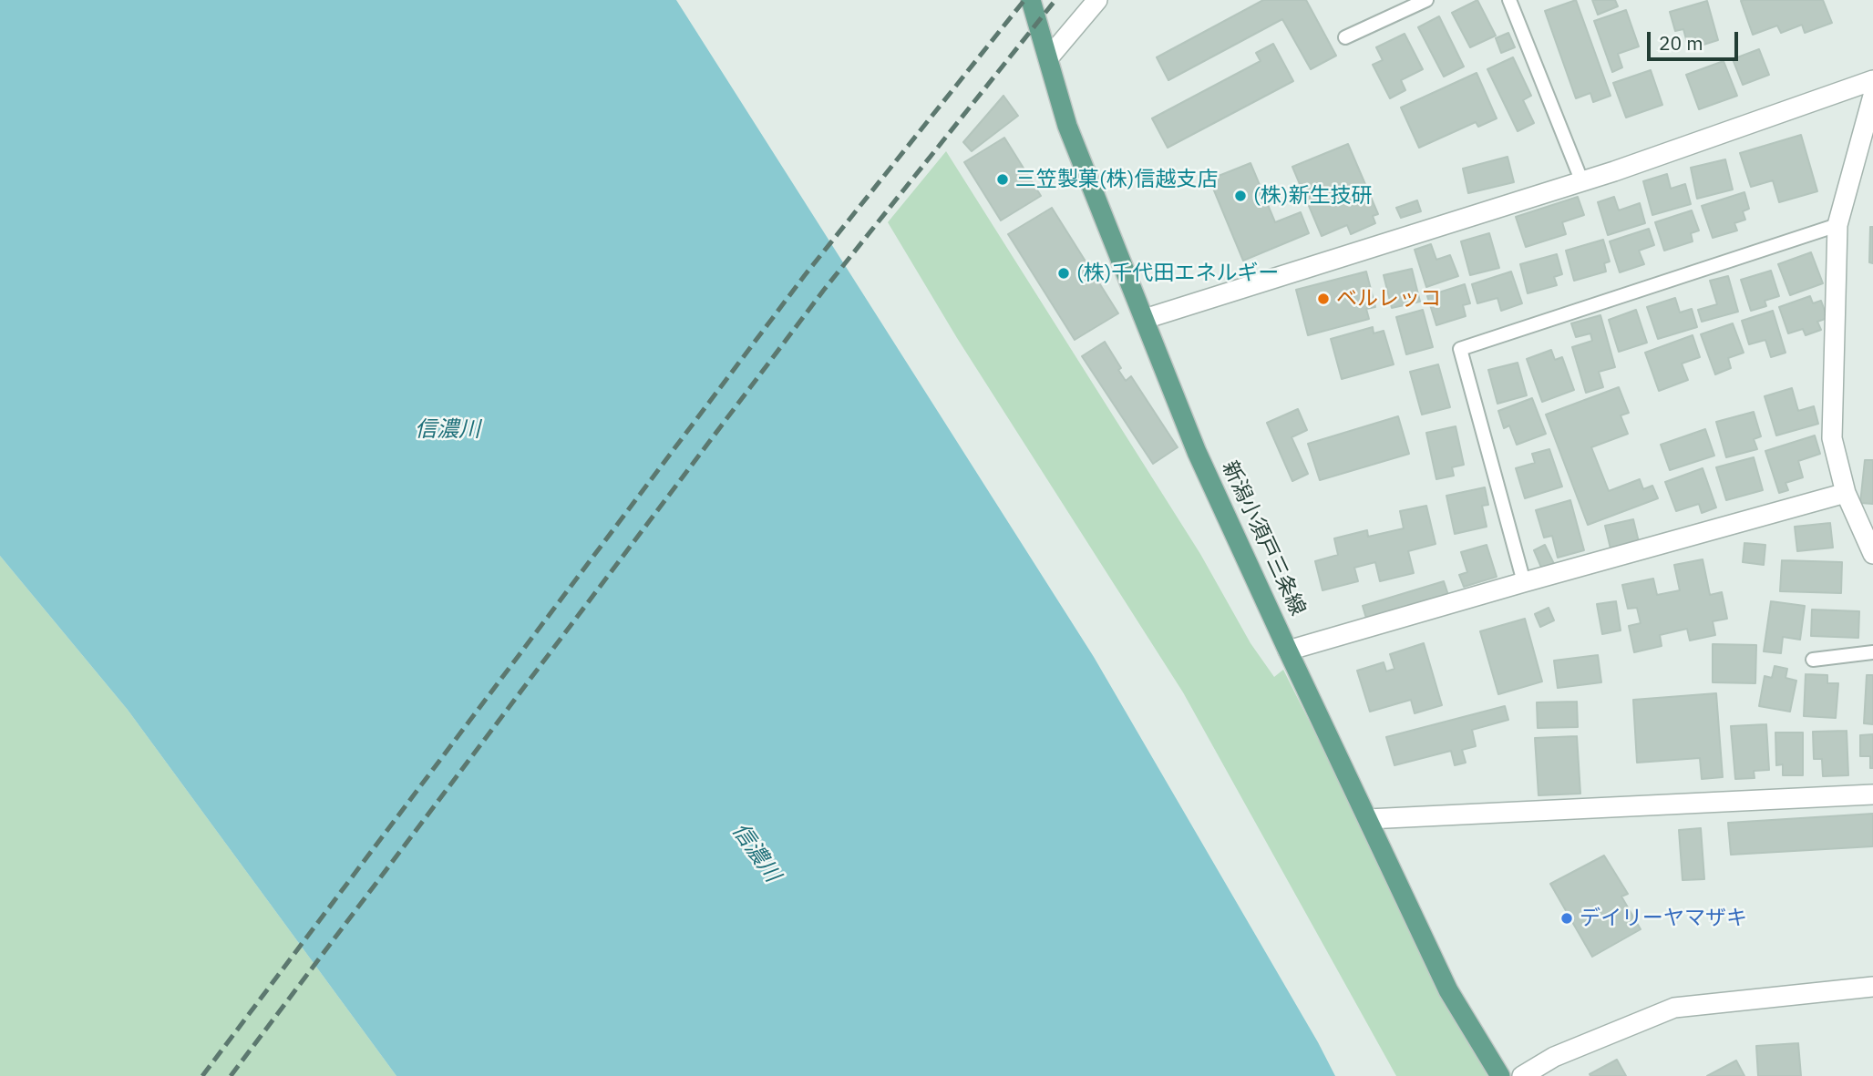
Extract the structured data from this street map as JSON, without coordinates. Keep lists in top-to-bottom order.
{
  "streets": {
    "main road": ["新潟小須戸三条線"]
  },
  "water": ["信濃川"],
  "places": [
    "三笠製菓(株)信越支店",
    "(株)新生技研",
    "(株)千代田エネルギー",
    "ベルレッコ",
    "デイリーヤマザキ"
  ],
  "scale_bar": "20 m"
}
